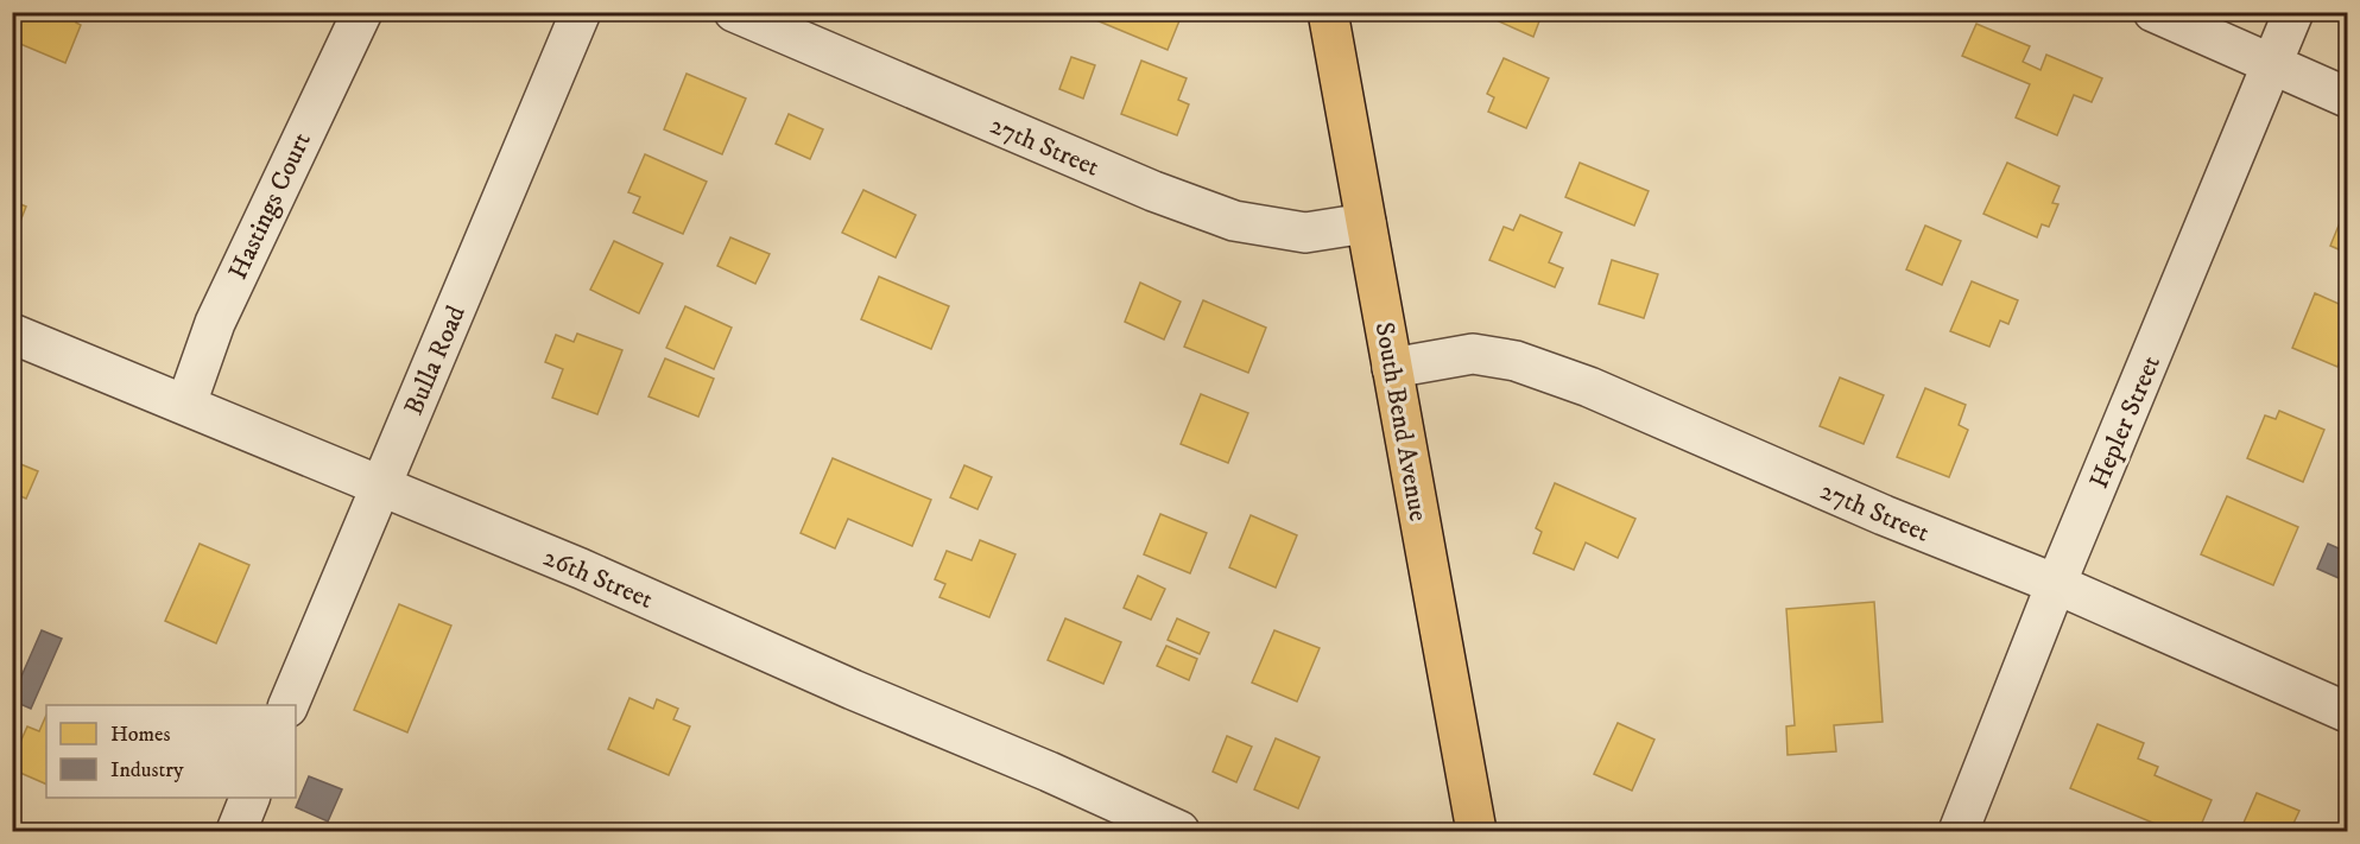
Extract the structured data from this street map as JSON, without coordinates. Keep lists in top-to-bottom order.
{
  "streets": {
    "main road": ["South Bend Avenue"],
    "street": [
      "27th Street",
      "Hastings Court",
      "Bulla Road",
      "Hepler Street",
      "26th Street"
    ]
  },
  "crossings": [
    ["27th Street", "South Bend Avenue"],
    ["27th Street", "Hepler Street"],
    ["Hastings Court", "26th Street"],
    ["Bulla Road", "26th Street"]
  ],
  "legend": ["Homes", "Industry"]
}
